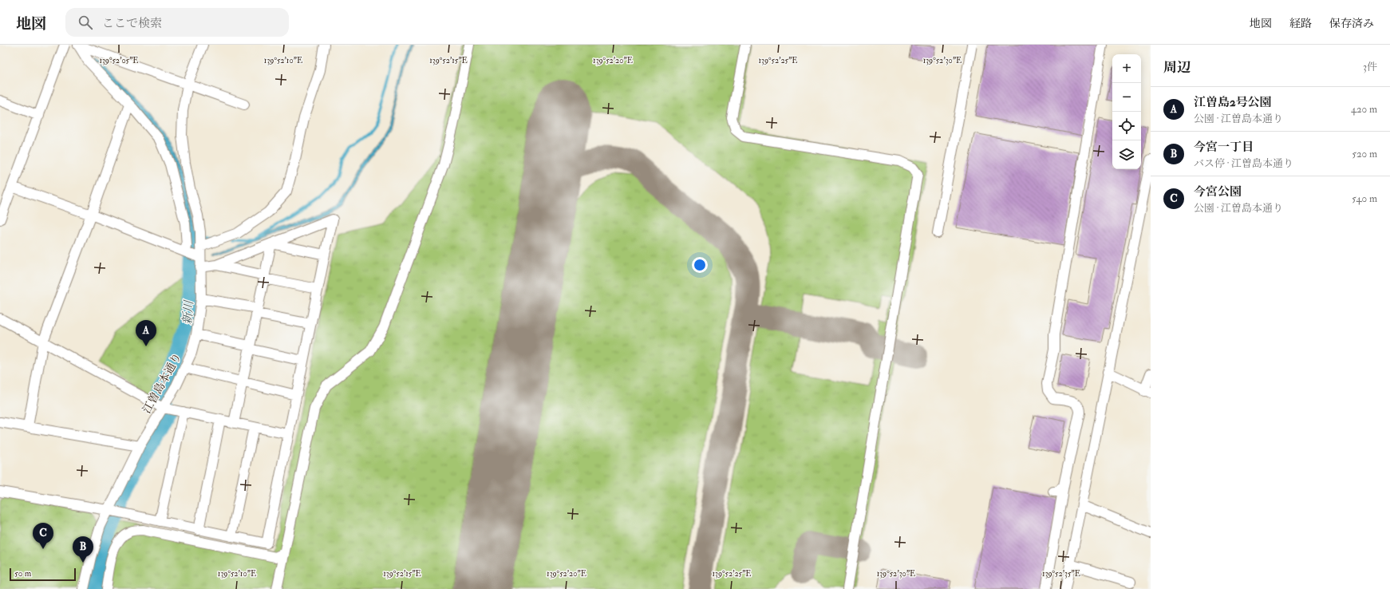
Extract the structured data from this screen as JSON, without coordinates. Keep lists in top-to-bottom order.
{
  "streets": {
    "street": ["江曽島本通り"]
  },
  "water": ["新川"],
  "scale_bar": "50 m",
  "page": {
    "header": "地図",
    "search": "ここで検索",
    "nav": ["地図", "経路", "保存済み"],
    "heading": ["周辺", "3件"],
    "map_buttons": ["+", "−"],
    "list": [
      {
        "mark": "A",
        "name": "江曽島2号公園",
        "note": "公園 · 江曽島本通り",
        "value": "420 m"
      },
      {
        "mark": "B",
        "name": "今宮一丁目",
        "note": "バス停 · 江曽島本通り",
        "value": "520 m"
      },
      {
        "mark": "C",
        "name": "今宮公園",
        "note": "公園 · 江曽島本通り",
        "value": "540 m"
      }
    ],
    "pins": ["A", "C", "B"],
    "scale": "50 m"
  },
  "coordinates": [
    "139°52'05\"E",
    "139°52'10\"E",
    "139°52'15\"E",
    "139°52'20\"E",
    "139°52'25\"E",
    "139°52'30\"E",
    "139°52'35\"E"
  ]
}
